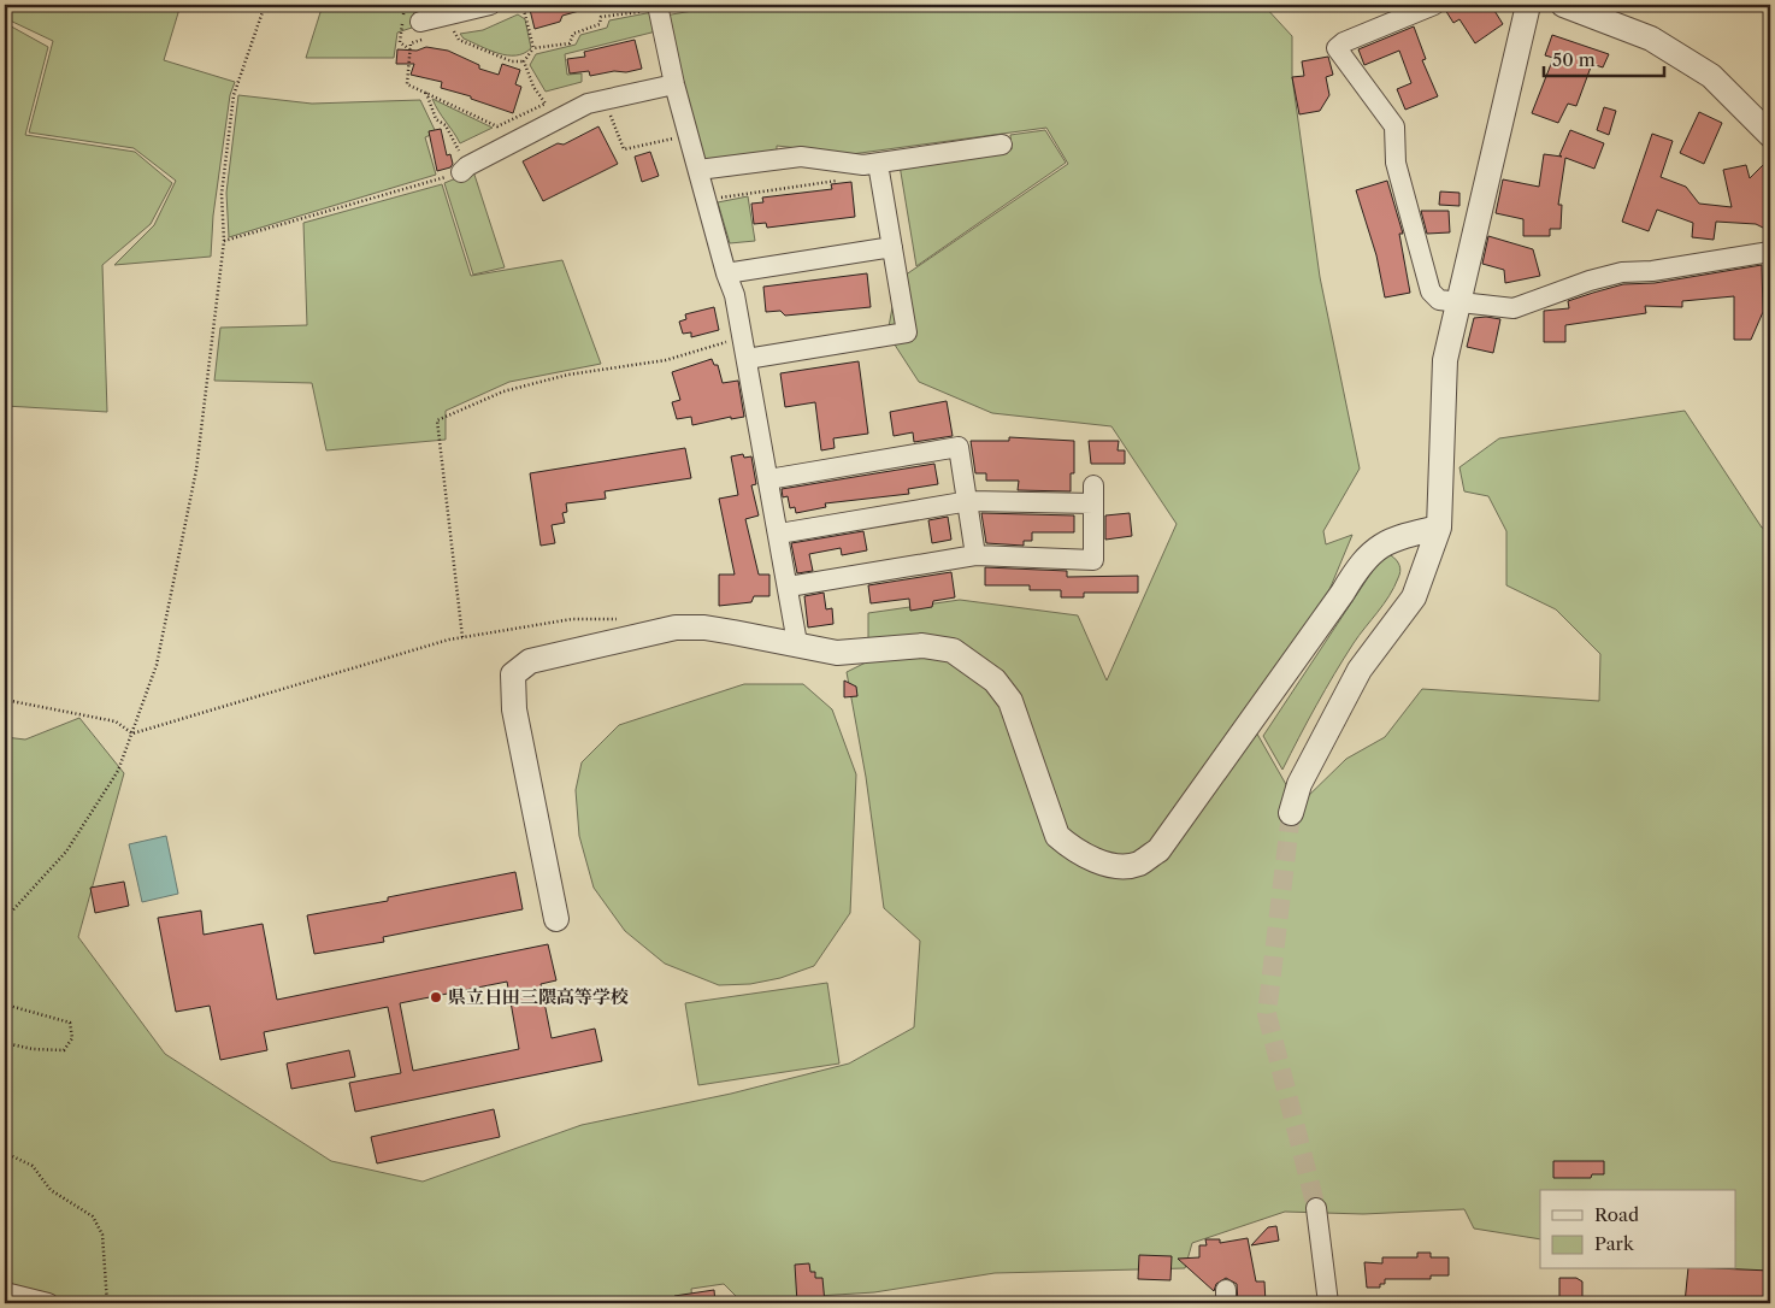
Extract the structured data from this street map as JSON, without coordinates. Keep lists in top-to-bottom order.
{
  "places": ["県立日田三隈高等学校"],
  "legend": ["Road", "Park"],
  "scale_bar": "50 m"
}
